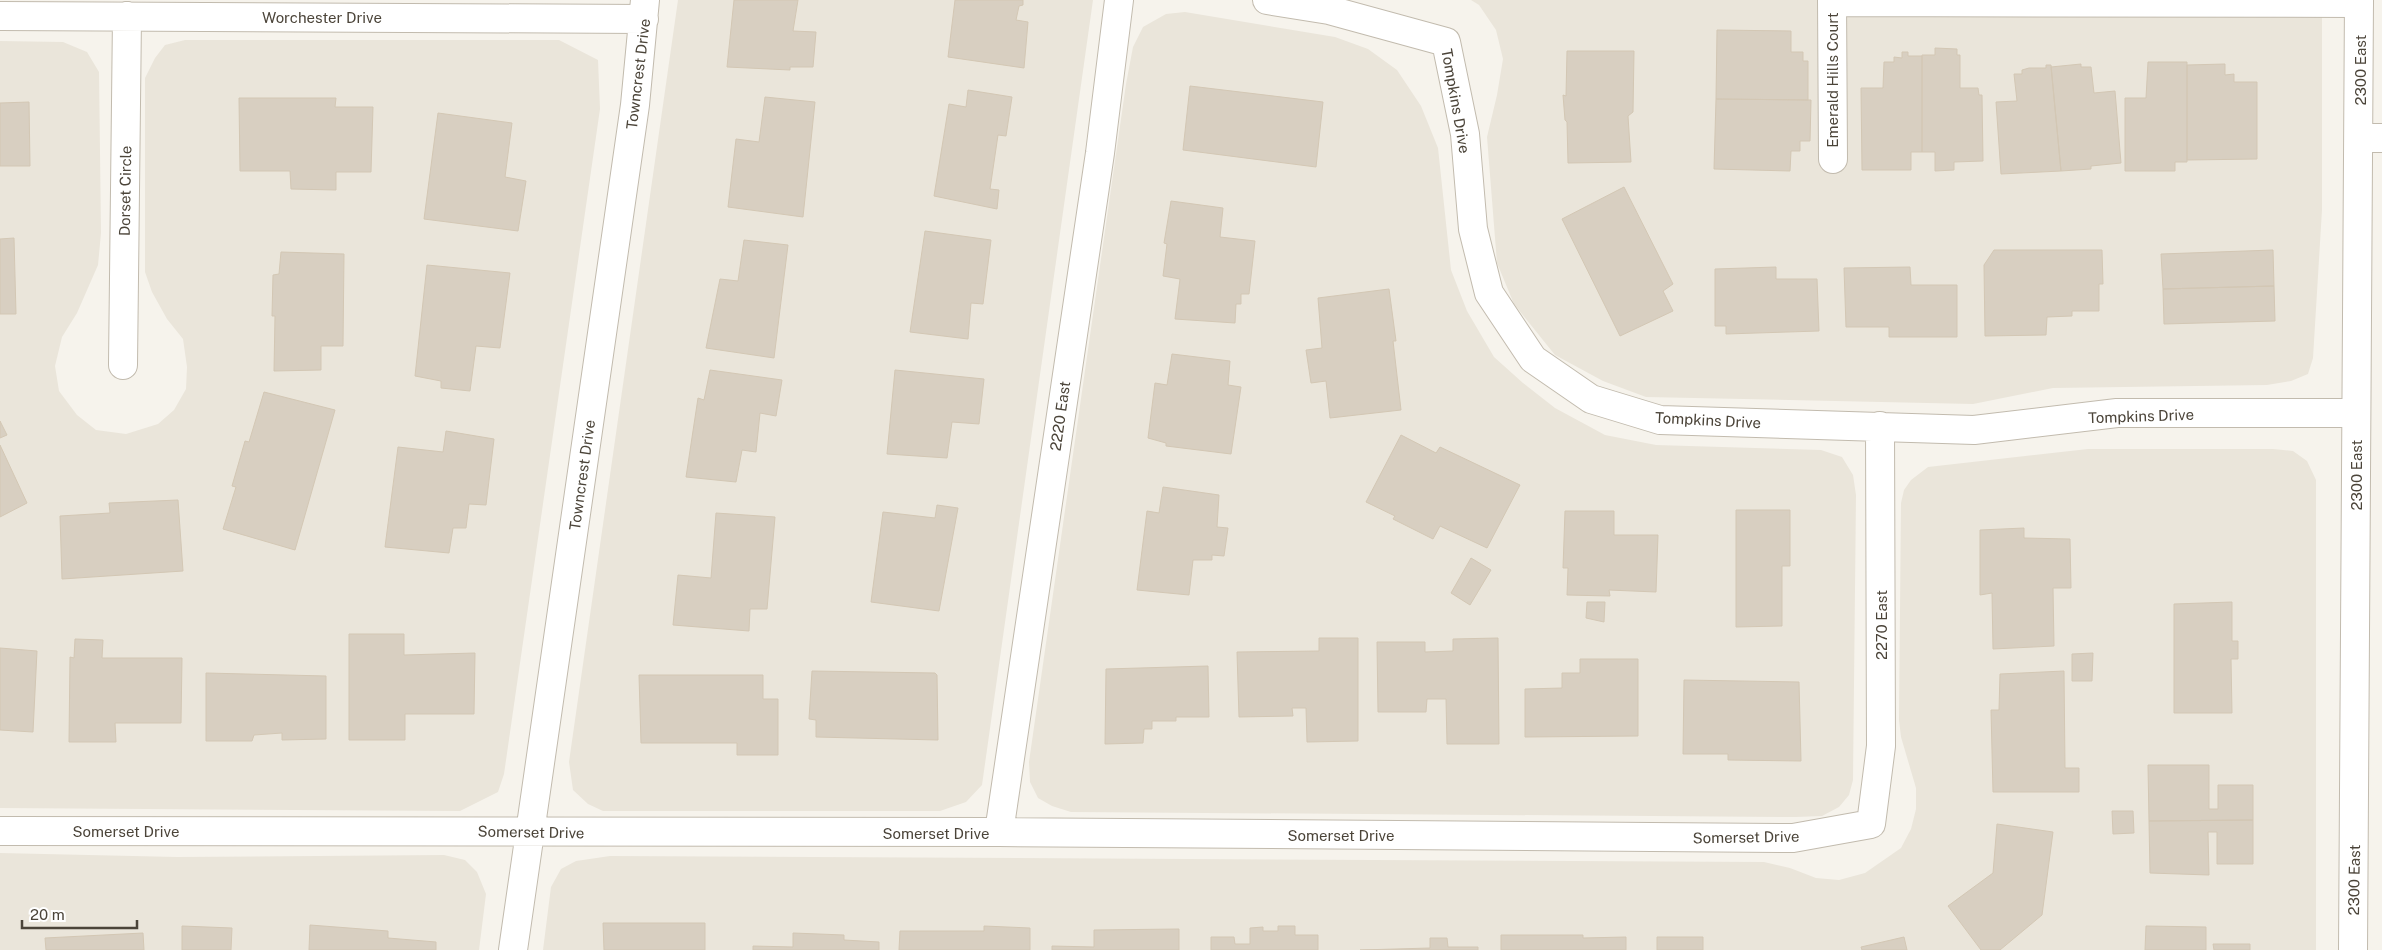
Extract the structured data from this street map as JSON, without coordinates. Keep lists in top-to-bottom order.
{
  "streets": {
    "street": [
      "Worchester Drive",
      "2300 East",
      "Towncrest Drive",
      "Emerald Hills Court",
      "Tompkins Drive",
      "Dorset Circle",
      "2220 East",
      "2270 East",
      "Somerset Drive"
    ]
  },
  "crossings": [
    ["Worchester Drive", "Towncrest Drive"],
    ["Worchester Drive", "Dorset Circle"],
    ["2300 East", "Emerald Hills Court"],
    ["2300 East", "Tompkins Drive"],
    ["Towncrest Drive", "Somerset Drive"],
    ["Tompkins Drive", "2270 East"],
    ["2220 East", "Somerset Drive"],
    ["2270 East", "Somerset Drive"]
  ],
  "scale_bar": "20 m"
}
